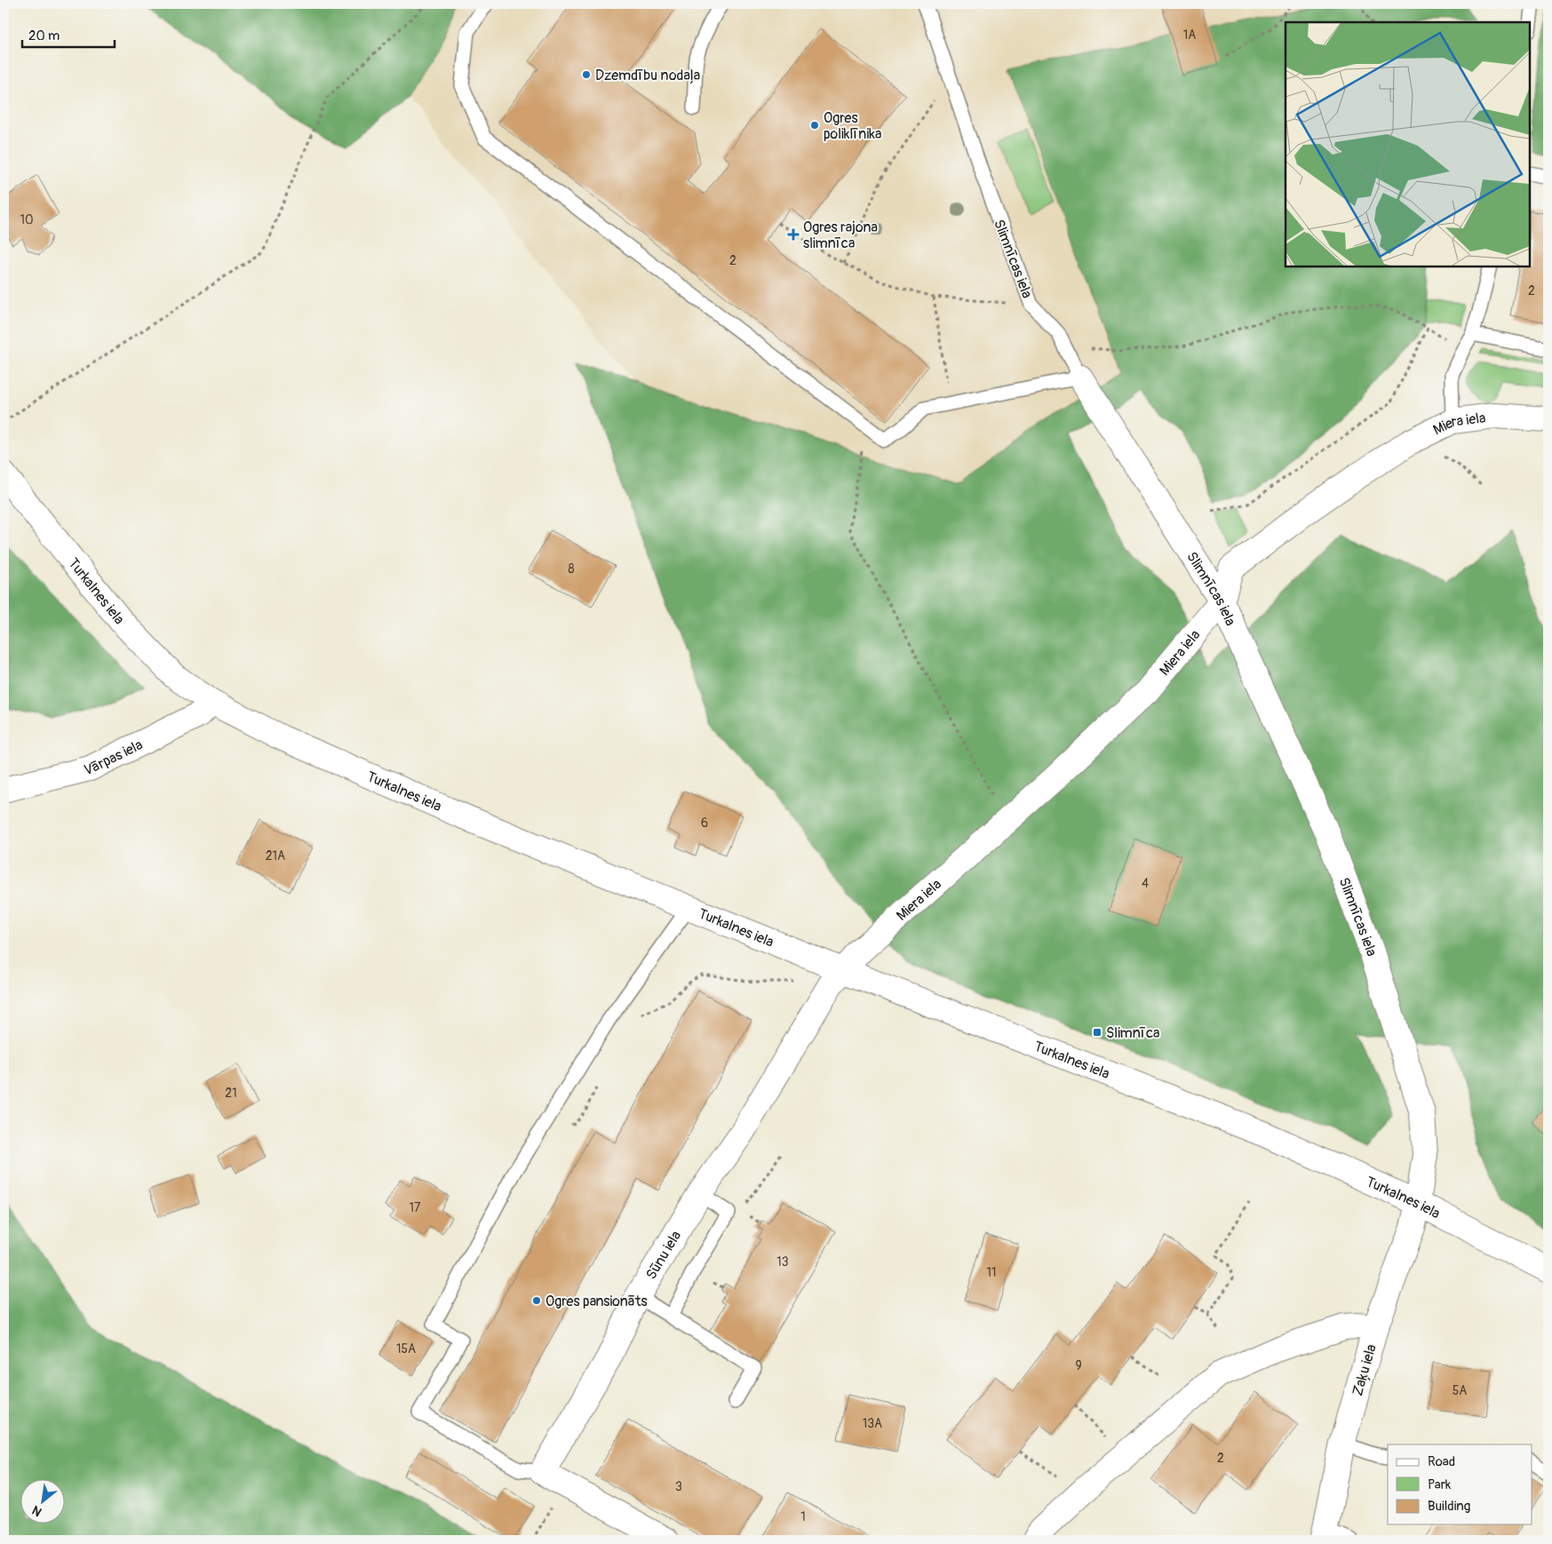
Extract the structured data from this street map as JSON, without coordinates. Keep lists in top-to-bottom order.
{
  "streets": {
    "street": [
      "Slimnīcas iela",
      "Miera iela",
      "Turkalnes iela",
      "Vārpas iela",
      "Sūnu iela",
      "Zaķu iela"
    ]
  },
  "crossings": [
    ["Slimnīcas iela", "Miera iela"],
    ["Slimnīcas iela", "Turkalnes iela"],
    ["Slimnīcas iela", "Zaķu iela"],
    ["Miera iela", "Turkalnes iela"],
    ["Miera iela", "Sūnu iela"],
    ["Turkalnes iela", "Vārpas iela"],
    ["Turkalnes iela", "Sūnu iela"],
    ["Turkalnes iela", "Zaķu iela"]
  ],
  "places": {
    "other": ["Dzemdību nodaļa", "Ogres poliklīnika", "Ogres pansionāts"],
    "health": ["Ogres rajona slimnīca"],
    "transit": ["Slimnīca"]
  },
  "house_numbers": [
    "1A",
    "10",
    "2",
    "2",
    "8",
    "6",
    "21A",
    "4",
    "21",
    "17",
    "13",
    "11",
    "15A",
    "9",
    "5A",
    "13A",
    "2",
    "3",
    "1"
  ],
  "legend": ["Road", "Park", "Building"],
  "scale_bar": "20 m",
  "north": "bottom left"
}
